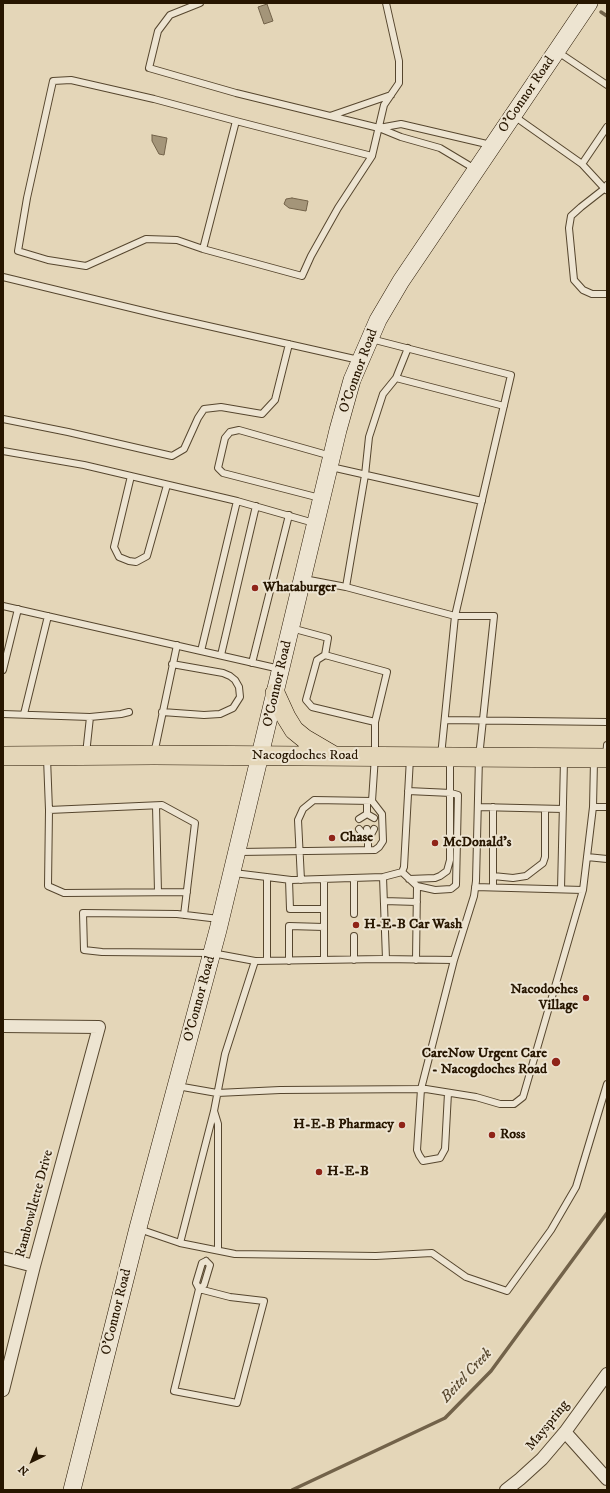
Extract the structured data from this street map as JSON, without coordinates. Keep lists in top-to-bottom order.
{
  "streets": {
    "main road": ["O'Connor Road", "Nacogdoches Road"],
    "street": ["Rambowllette Drive", "Mayspring"]
  },
  "crossings": [
    ["O'Connor Road", "Nacogdoches Road"]
  ],
  "water": ["Beitel Creek"],
  "places": [
    "Whataburger",
    "Chase",
    "McDonald's",
    "H-E-B Car Wash",
    "Nacodoches Village",
    "CareNow Urgent Care - Nacogdoches Road",
    "H-E-B Pharmacy",
    "Ross",
    "H-E-B"
  ],
  "north": "bottom left"
}
